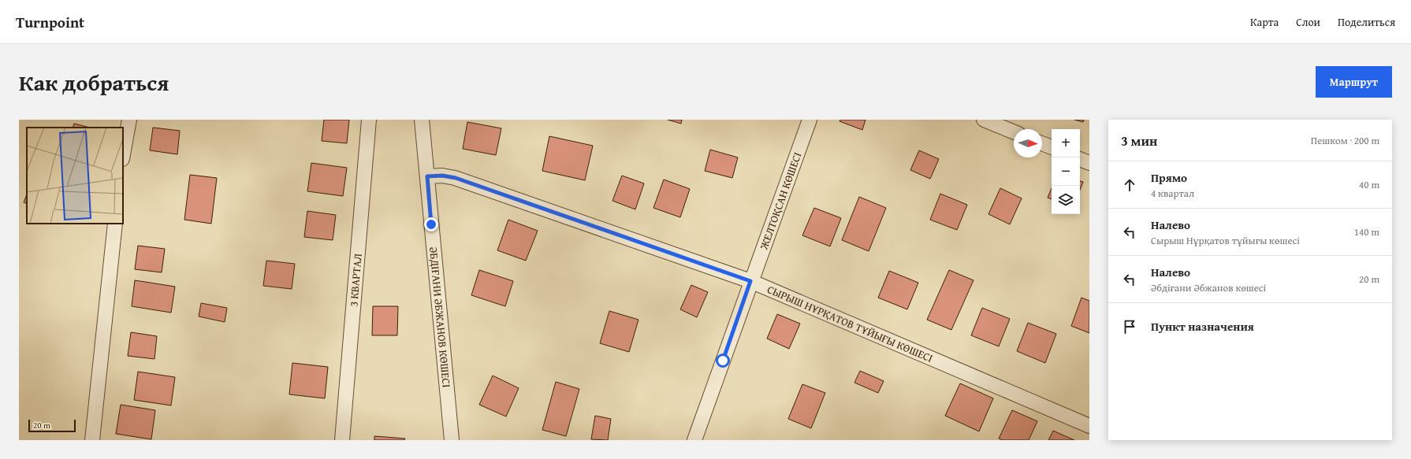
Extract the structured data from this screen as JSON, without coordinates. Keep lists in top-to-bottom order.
{
  "streets": {
    "street": [
      "ЖЕЛТОҚСАН КӨШЕСІ",
      "3 КВАРТАЛ",
      "ӘБДІҒАНИ ӘБЖАНОВ КӨШЕСІ",
      "СЫРЫШ НҰРҚАТОВ ТҰЙЫҒЫ КӨШЕСІ"
    ]
  },
  "crossings": [
    ["ЖЕЛТОҚСАН КӨШЕСІ", "СЫРЫШ НҰРҚАТОВ ТҰЙЫҒЫ КӨШЕСІ"],
    ["ӘБДІҒАНИ ӘБЖАНОВ КӨШЕСІ", "СЫРЫШ НҰРҚАТОВ ТҰЙЫҒЫ КӨШЕСІ"]
  ],
  "scale_bar": "20 m",
  "north": "right",
  "page": {
    "header": "Turnpoint",
    "nav": ["Карта", "Слои", "Поделиться"],
    "title": "Как добраться",
    "buttons": "Маршрут",
    "heading": ["3 мин", "Пешком · 200 m"],
    "map_buttons": ["+", "−"],
    "list": [
      ["Прямо", "4 квартал", "40 m"],
      ["Налево", "Сырыш Нұрқатов тұйығы көшесі", "140 m"],
      ["Налево", "Әбдіғани Әбжанов көшесі", "20 m"],
      "Пункт назначения"
    ],
    "scale": "20 m"
  }
}
